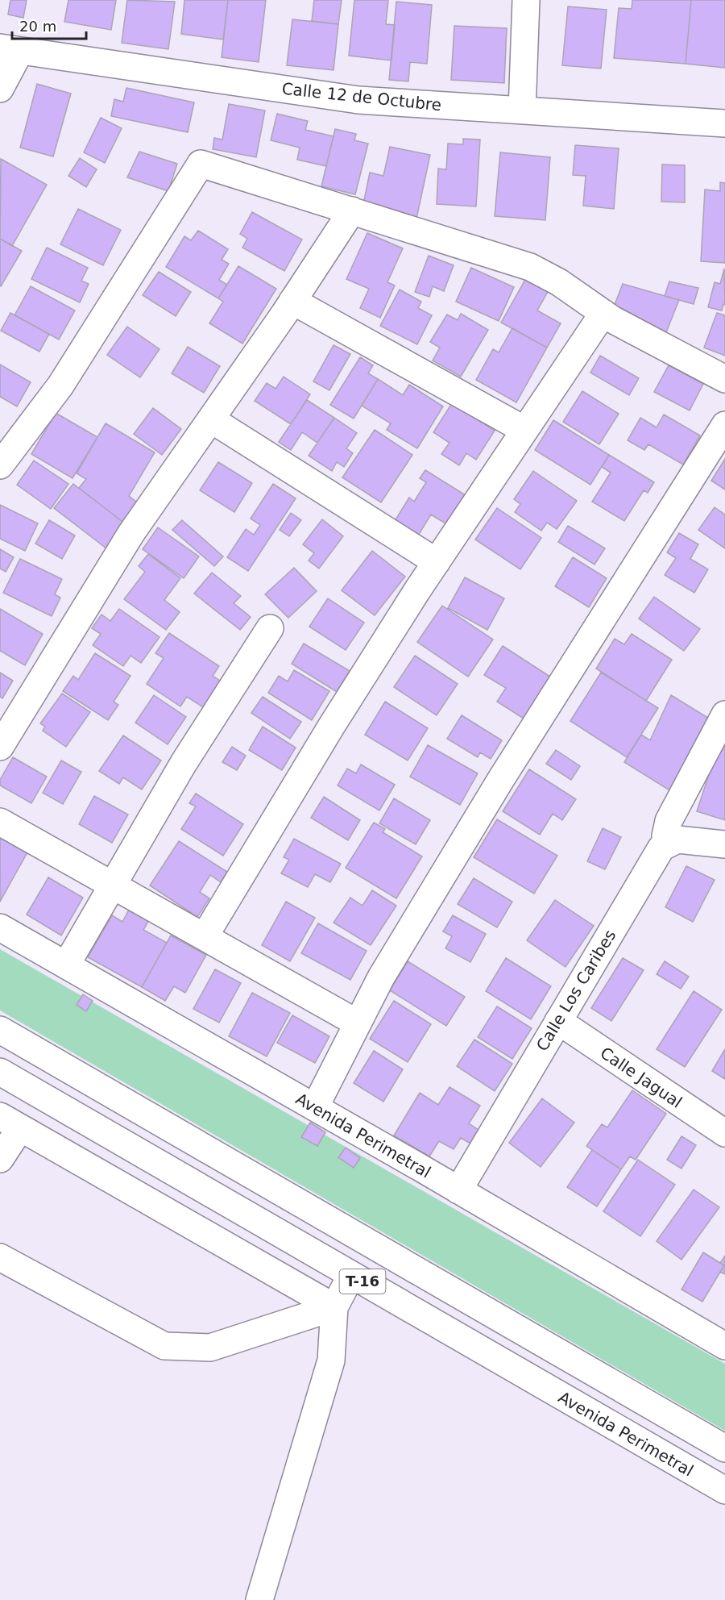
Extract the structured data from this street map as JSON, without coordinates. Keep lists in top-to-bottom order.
{
  "streets": {
    "main road": [
      "Calle 12 de Octubre",
      "Calle Los Caribes",
      "Calle Jagual",
      "Avenida Perimetral",
      "T-16"
    ]
  },
  "crossings": [
    ["Calle Los Caribes", "Calle Jagual"],
    ["Calle Los Caribes", "Avenida Perimetral"]
  ],
  "scale_bar": "20 m"
}
